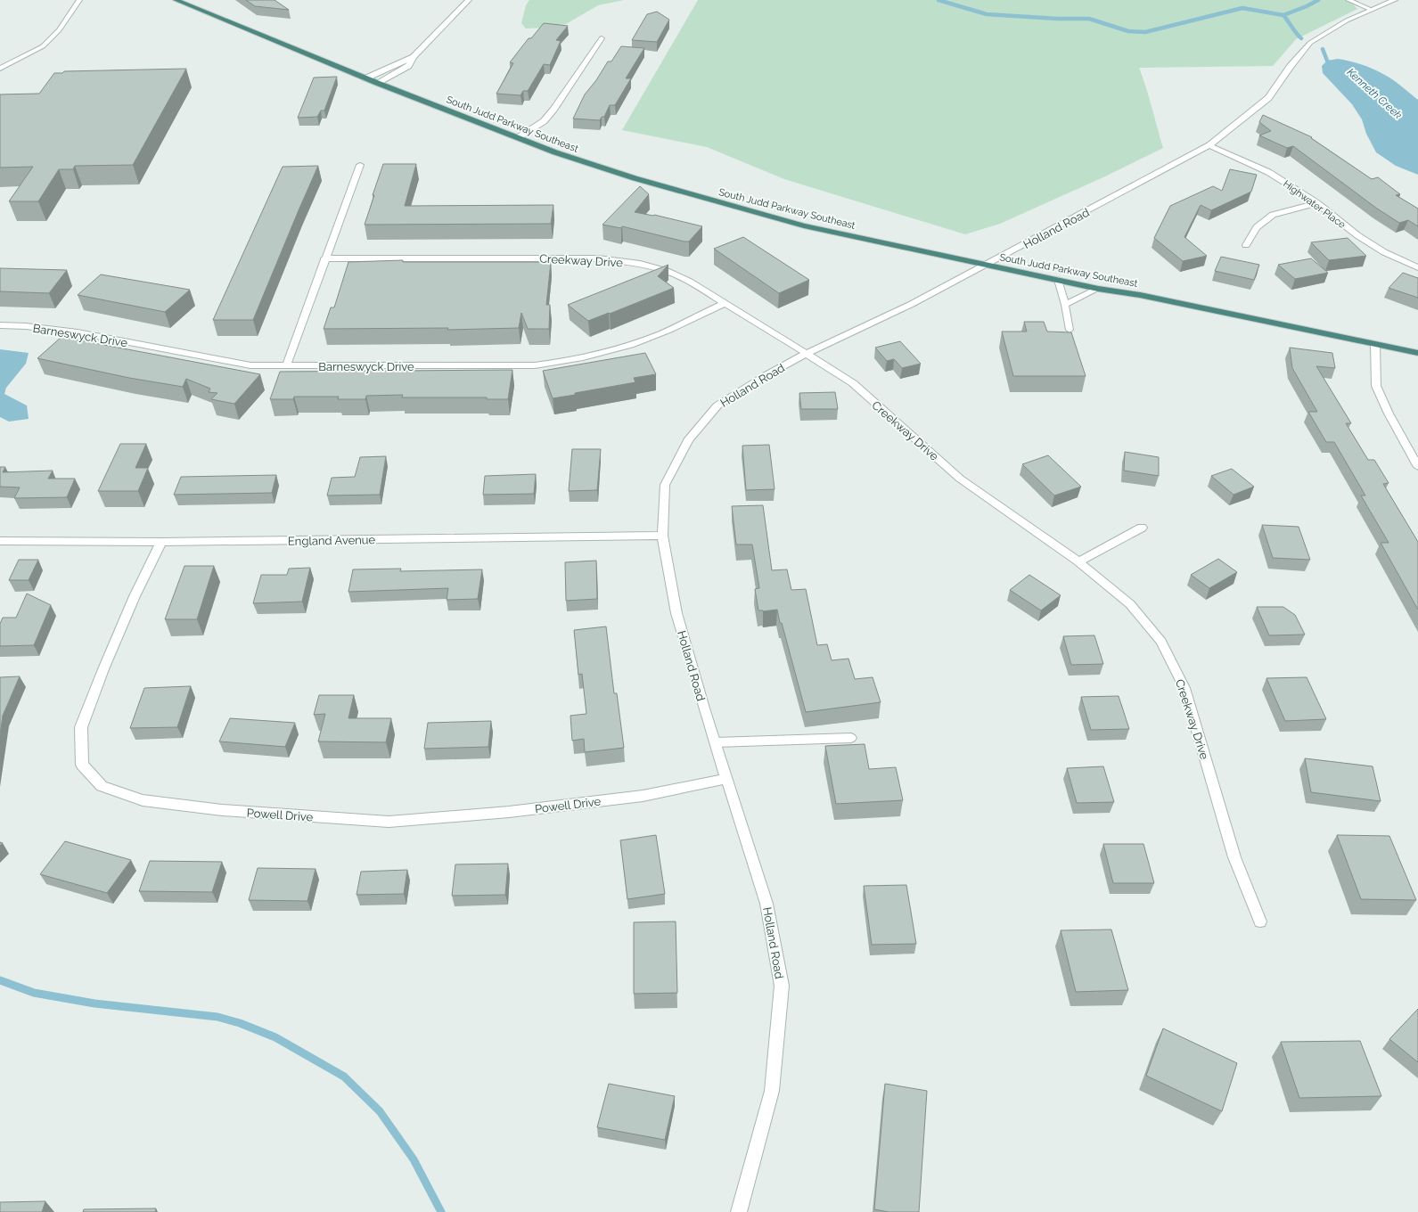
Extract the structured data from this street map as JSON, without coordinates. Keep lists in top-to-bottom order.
{
  "streets": {
    "highway": ["South Judd Parkway Southeast"],
    "street": [
      "Highwater Place",
      "Holland Road",
      "Creekway Drive",
      "Barneswyck Drive",
      "England Avenue",
      "Powell Drive"
    ]
  },
  "crossings": [
    ["South Judd Parkway Southeast", "Holland Road"],
    ["Highwater Place", "Holland Road"],
    ["Holland Road", "Creekway Drive"],
    ["Holland Road", "England Avenue"],
    ["Holland Road", "Powell Drive"],
    ["Creekway Drive", "Barneswyck Drive"],
    ["England Avenue", "Powell Drive"]
  ],
  "water": ["Kenneth Creek"]
}
